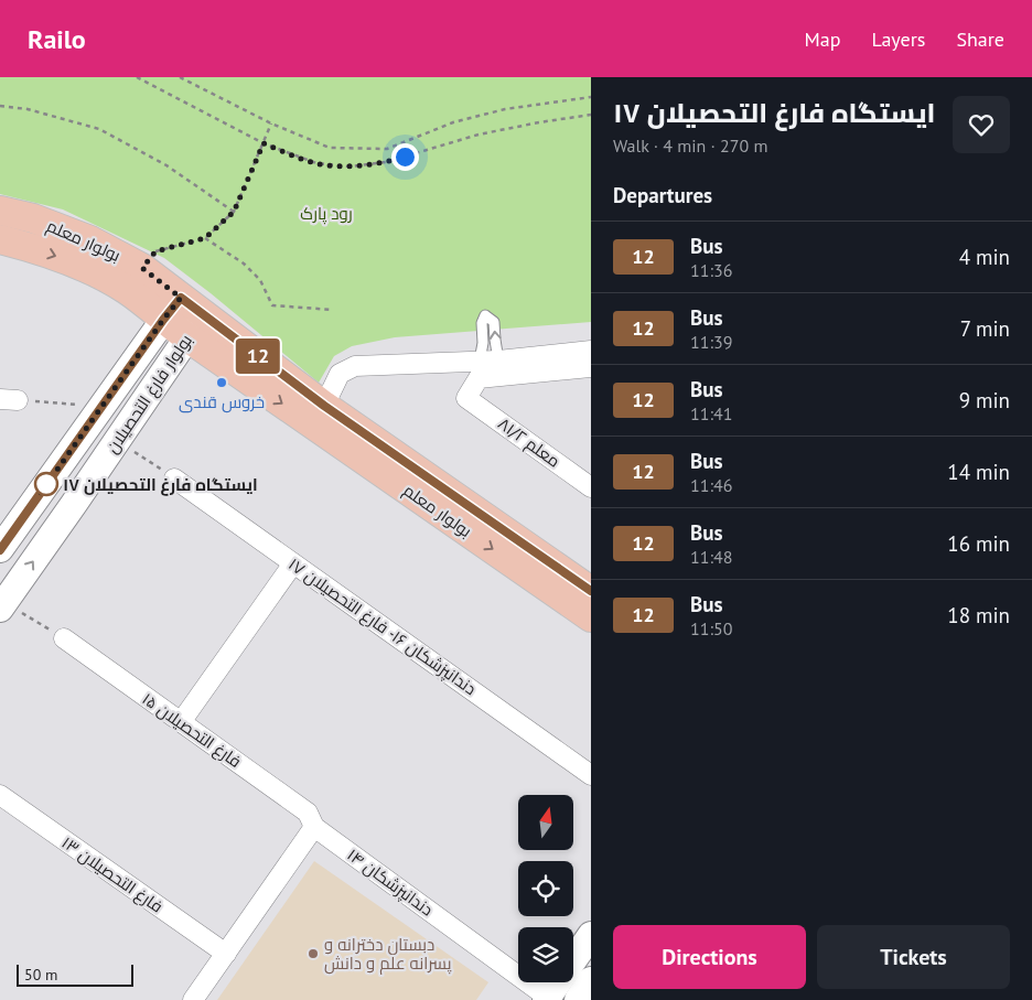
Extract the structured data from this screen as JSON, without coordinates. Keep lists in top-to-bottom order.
{
  "streets": {
    "main road": ["بولوار معلم", "بولوار فارغ التحصیلان"],
    "street": [
      "معلم ۸۱/۲",
      "دندانپزشکان ۱۶- فارغ التحصیلان ۱۷",
      "فارغ التحصیلان ۱۵",
      "فارغ التحصیلان ۱۳",
      "دندانپزشکان ۱۴"
    ]
  },
  "crossings": [
    ["بولوار معلم", "بولوار فارغ التحصیلان"],
    ["فارغ التحصیلان ۱۵", "دندانپزشکان ۱۴"]
  ],
  "parks": ["رود پارک"],
  "places": ["خروس قندی", "ایستگاه فارغ التحصیلان ۱۷", "دبستان دخترانه و پسرانه علم و دانش"],
  "lines": ["bus line 12"],
  "scale_bar": "50 m",
  "north": "top",
  "page": {
    "header": "Railo",
    "nav": ["Map", "Layers", "Share"],
    "on_map": "12",
    "heading": [
      ["ایستگاه فارغ التحصیلان ۱۷", "Walk · 4 min · 270 m"],
      "Departures"
    ],
    "list": [
      {
        "mark": "12",
        "name": "Bus",
        "note": "11:36",
        "value": "4 min"
      },
      {
        "mark": "12",
        "name": "Bus",
        "note": "11:39",
        "value": "7 min"
      },
      {
        "mark": "12",
        "name": "Bus",
        "note": "11:41",
        "value": "9 min"
      },
      {
        "mark": "12",
        "name": "Bus",
        "note": "11:46",
        "value": "14 min"
      },
      {
        "mark": "12",
        "name": "Bus",
        "note": "11:48",
        "value": "16 min"
      },
      {
        "mark": "12",
        "name": "Bus",
        "note": "11:50",
        "value": "18 min"
      }
    ],
    "buttons": ["Directions", "Tickets"],
    "scale": "50 m"
  }
}
